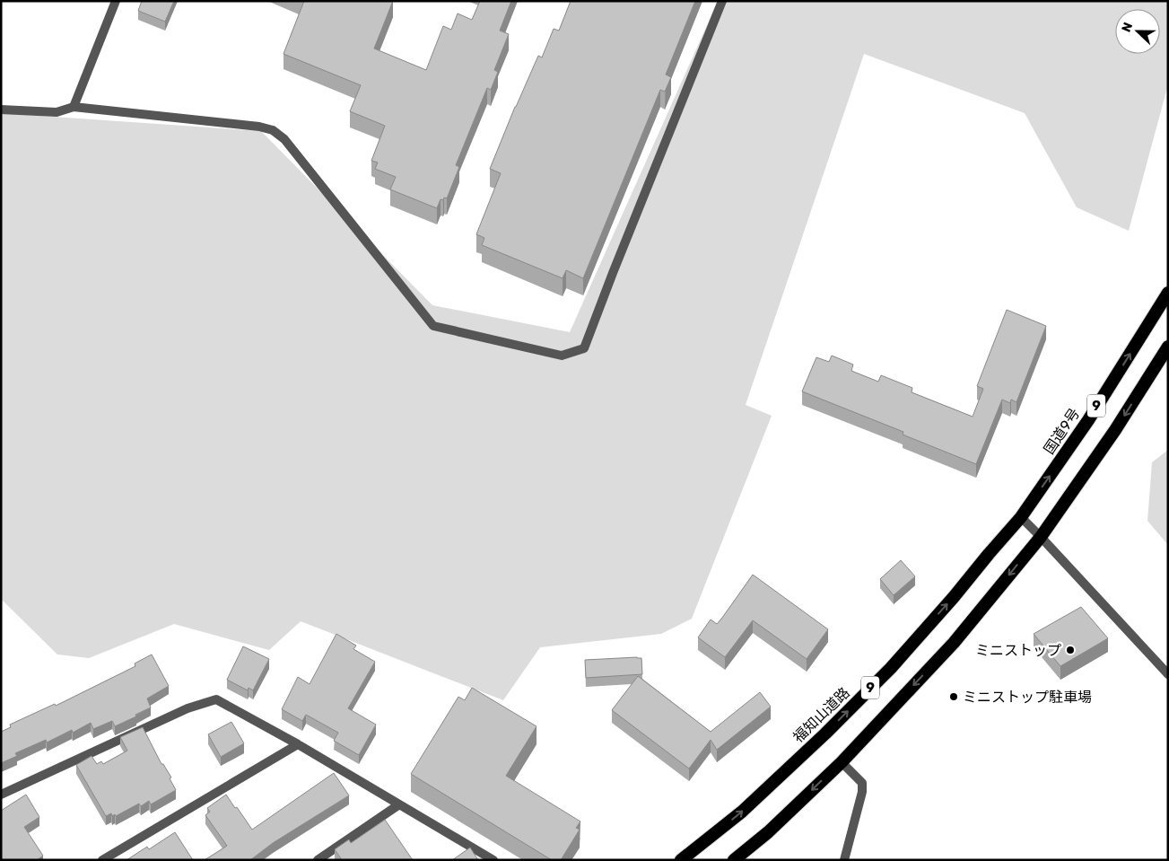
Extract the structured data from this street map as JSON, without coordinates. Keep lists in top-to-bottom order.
{
  "streets": {
    "highway": ["9", "国道9号", "福知山道路"]
  },
  "crossings": [
    ["国道9号", "福知山道路"]
  ],
  "places": ["ミニストップ", "ミニストップ駐車場"],
  "north": "left"
}
